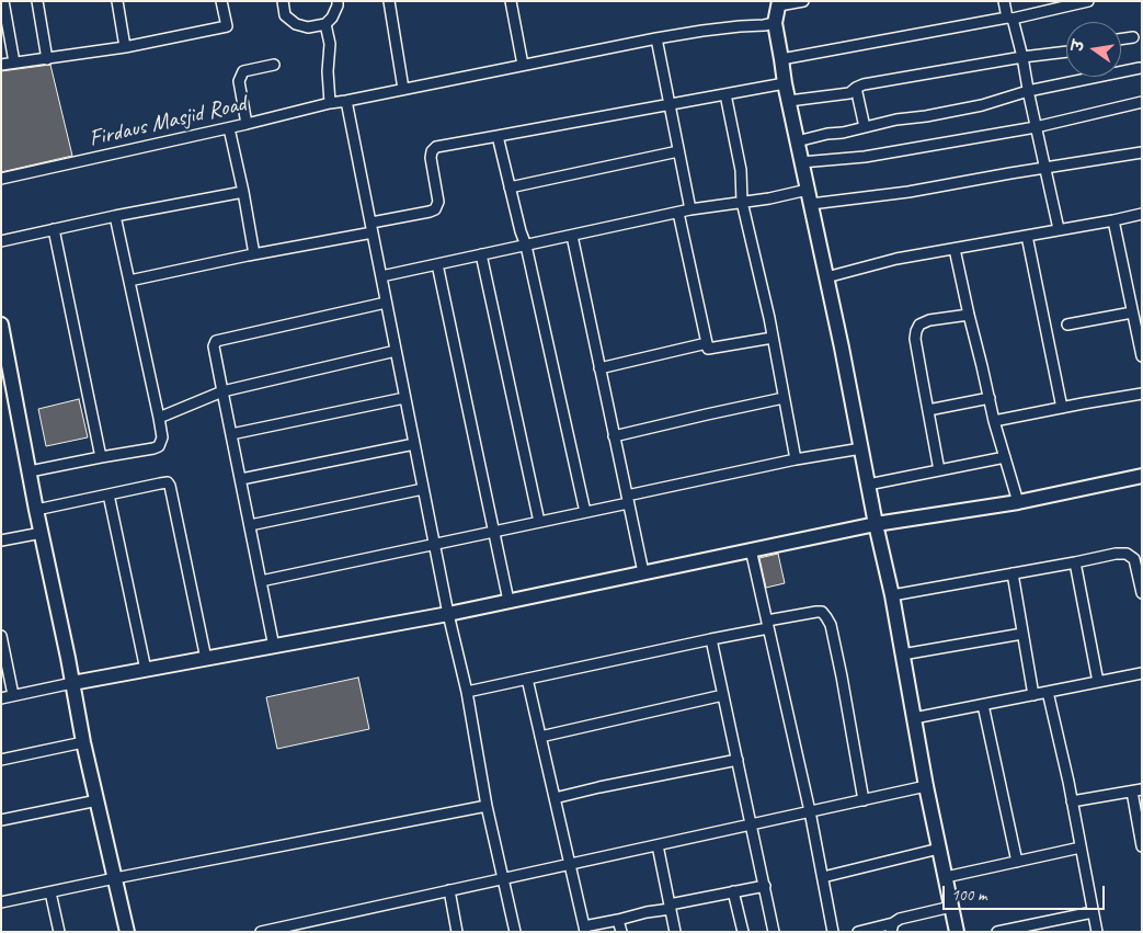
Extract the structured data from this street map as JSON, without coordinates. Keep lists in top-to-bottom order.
{
  "streets": {
    "street": ["Firdaus Masjid Road"]
  },
  "scale_bar": "100 m",
  "north": "left"
}
